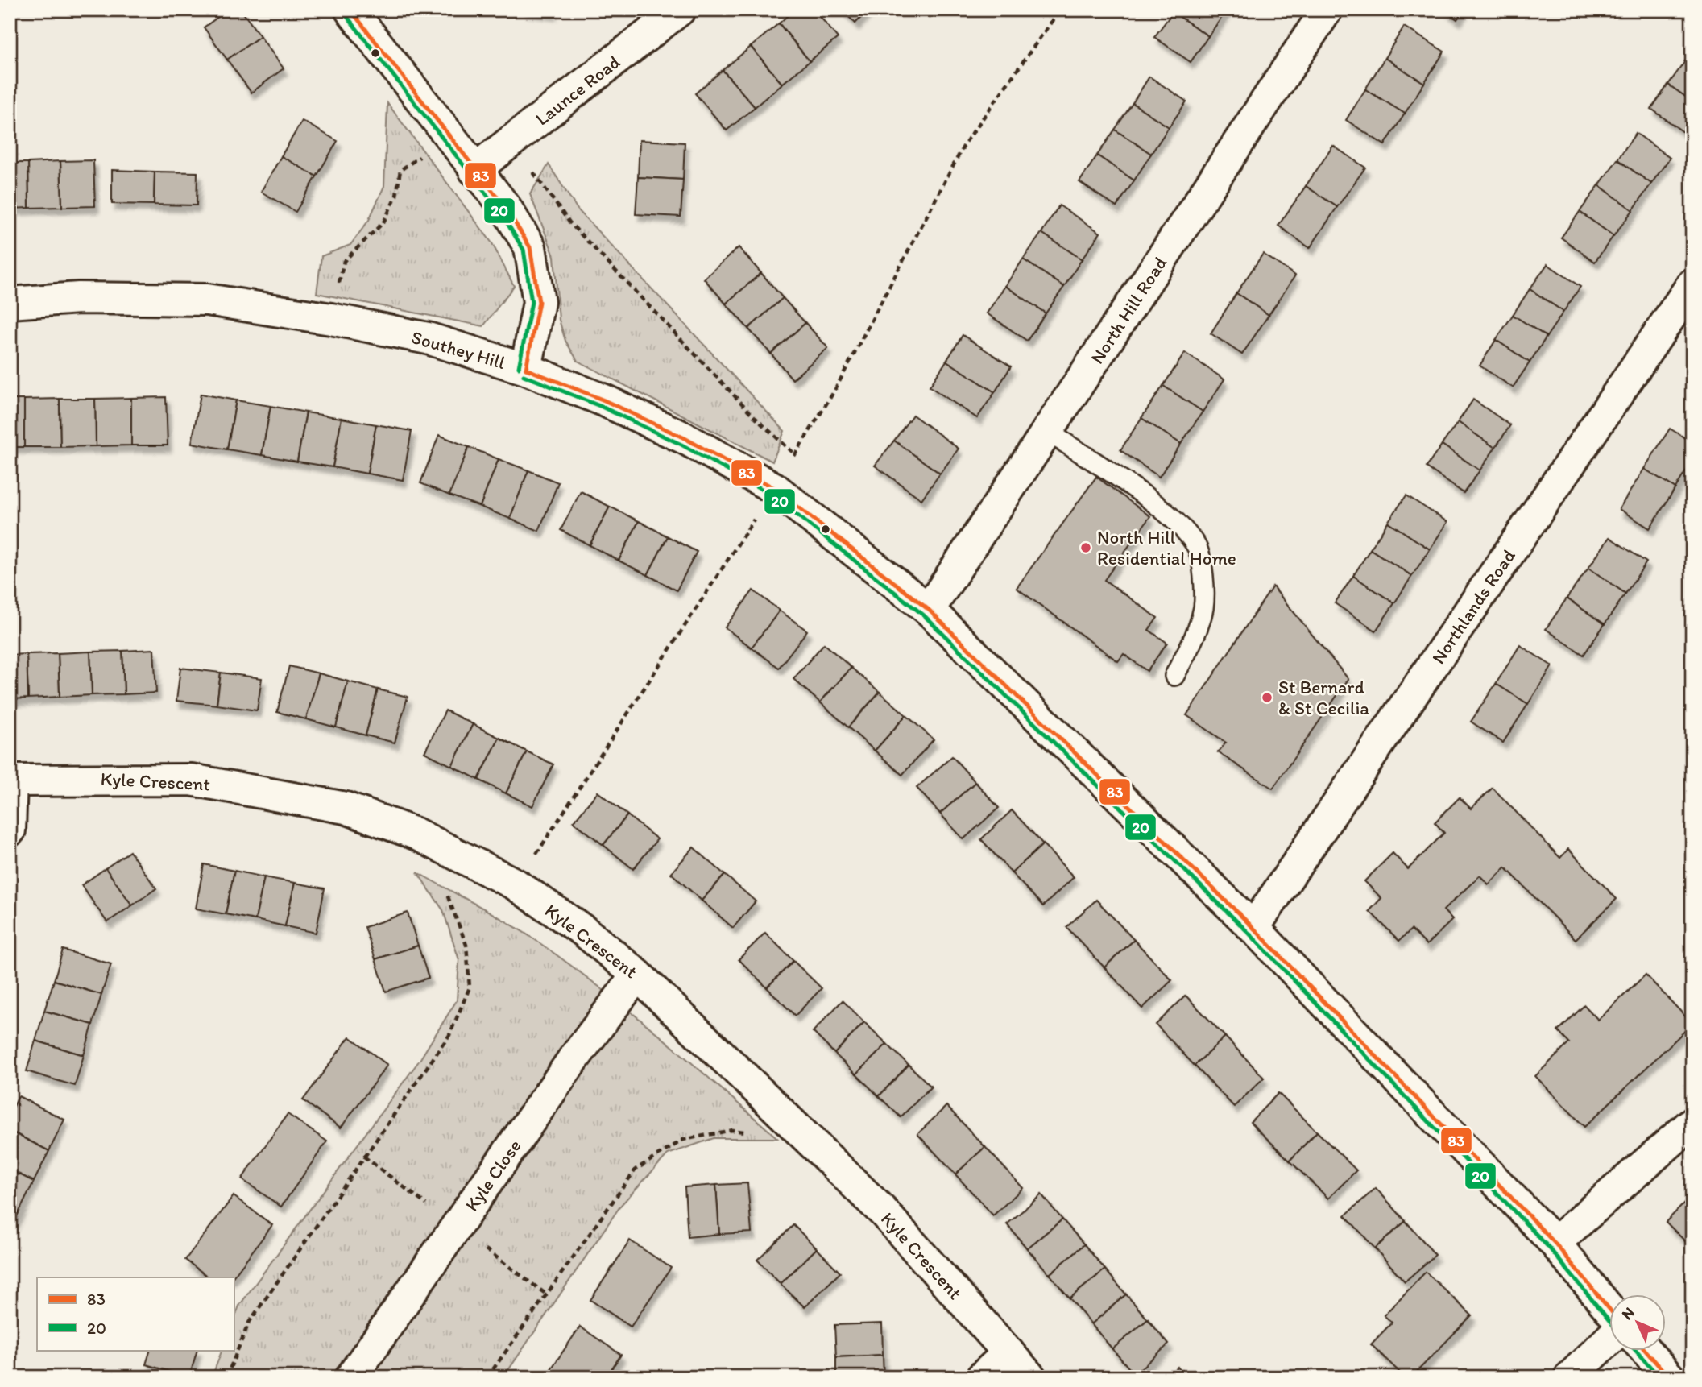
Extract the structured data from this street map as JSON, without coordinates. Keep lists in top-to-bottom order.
{
  "streets": {
    "street": [
      "Launce Road",
      "North Hill Road",
      "Southey Hill",
      "Northlands Road",
      "Kyle Crescent",
      "Kyle Close"
    ]
  },
  "crossings": [
    ["North Hill Road", "Southey Hill"],
    ["Southey Hill", "Northlands Road"],
    ["Kyle Crescent", "Kyle Close"]
  ],
  "places": ["North Hill Residential Home", "St Bernard & St Cecilia"],
  "lines": ["transit line 83", "transit line 20"],
  "legend": ["83", "20"],
  "north": "top left"
}
